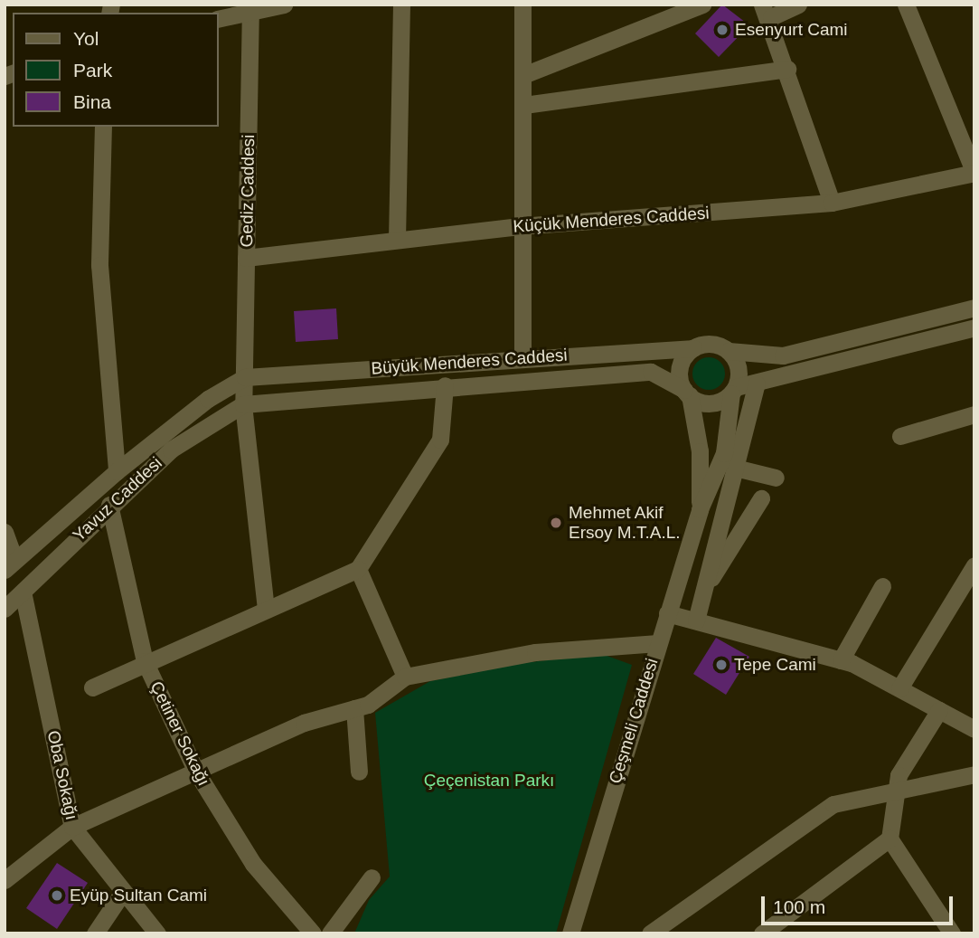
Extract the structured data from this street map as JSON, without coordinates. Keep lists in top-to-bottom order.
{
  "streets": {
    "street": [
      "Gediz Caddesi",
      "Küçük Menderes Caddesi",
      "Büyük Menderes Caddesi",
      "Yavuz Caddesi",
      "Çeşmeli Caddesi",
      "Çetiner Sokağı",
      "Oba Sokağı"
    ]
  },
  "crossings": [
    ["Gediz Caddesi", "Küçük Menderes Caddesi"],
    ["Gediz Caddesi", "Büyük Menderes Caddesi"],
    ["Gediz Caddesi", "Yavuz Caddesi"],
    ["Büyük Menderes Caddesi", "Yavuz Caddesi"],
    ["Büyük Menderes Caddesi", "Çeşmeli Caddesi"],
    ["Yavuz Caddesi", "Çetiner Sokağı"],
    ["Yavuz Caddesi", "Oba Sokağı"]
  ],
  "parks": ["Çeçenistan Parkı"],
  "places": [
    "Esenyurt Cami",
    "Mehmet Akif Ersoy M.T.A.L.",
    "Tepe Cami",
    "Eyüp Sultan Cami"
  ],
  "legend": ["Yol", "Park", "Bina"],
  "scale_bar": "100 m"
}
